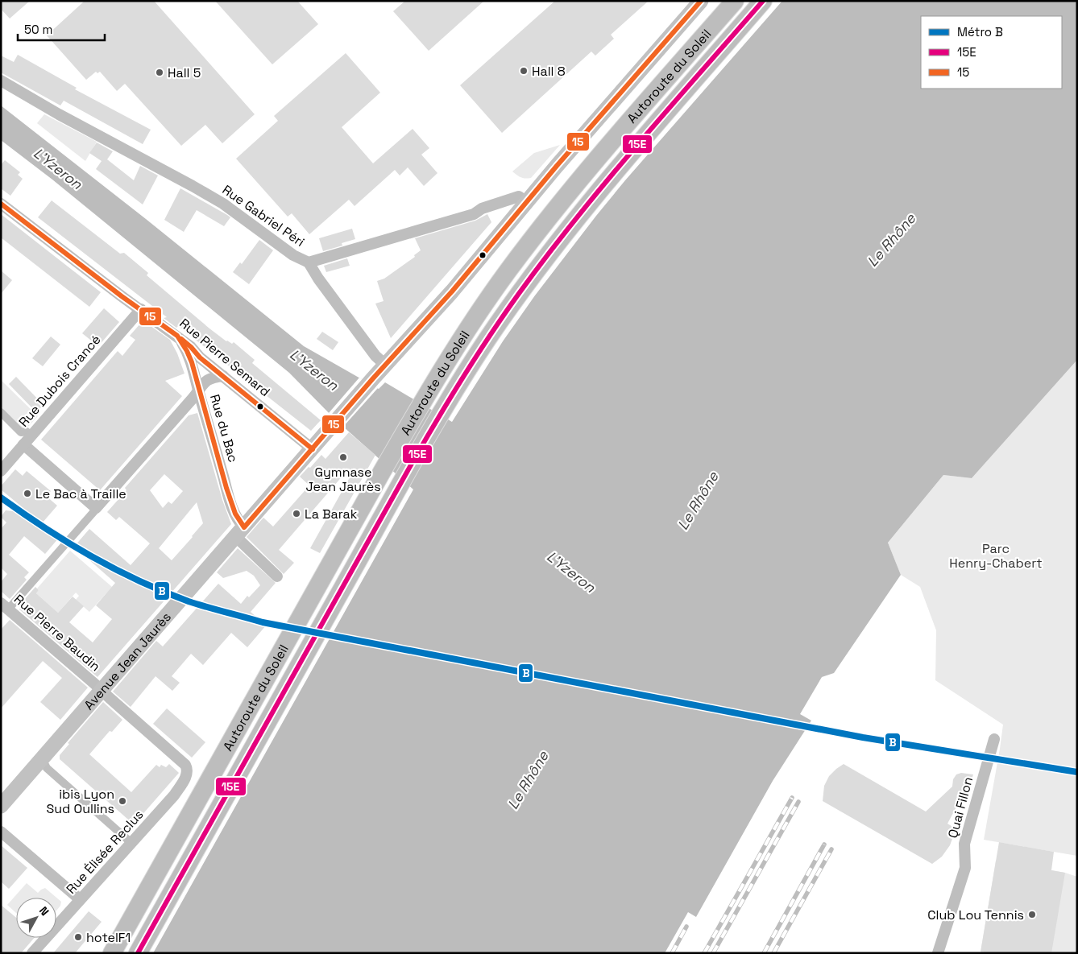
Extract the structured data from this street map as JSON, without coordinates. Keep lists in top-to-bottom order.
{
  "streets": {
    "highway": ["Autoroute du Soleil"],
    "main road": ["Avenue Jean Jaurès"],
    "street": [
      "Rue Gabriel Péri",
      "Rue Pierre Semard",
      "Rue Dubois Crancé",
      "Rue du Bac",
      "Rue Pierre Baudin",
      "Quai Fillon",
      "Rue Élisée Reclus"
    ]
  },
  "crossings": [
    ["Rue Gabriel Péri", "Avenue Jean Jaurès"],
    ["Rue Pierre Semard", "Rue Dubois Crancé"],
    ["Rue Pierre Semard", "Rue du Bac"],
    ["Rue Pierre Semard", "Avenue Jean Jaurès"],
    ["Rue du Bac", "Avenue Jean Jaurès"],
    ["Rue Pierre Baudin", "Avenue Jean Jaurès"],
    ["Rue Pierre Baudin", "Rue Élisée Reclus"]
  ],
  "water": ["L'Yzeron", "Le Rhône"],
  "parks": ["Parc Henry-Chabert"],
  "places": [
    "Hall 8",
    "Hall 5",
    "Gymnase Jean Jaurès",
    "Le Bac à Traille",
    "La Barak",
    "ibis Lyon Sud Oullins",
    "Club Lou Tennis",
    "hotelF1"
  ],
  "lines": ["transit line 15E", "transit line 15", "metro line B"],
  "legend": ["Métro B", "15E", "15"],
  "scale_bar": "50 m",
  "north": "top right"
}
